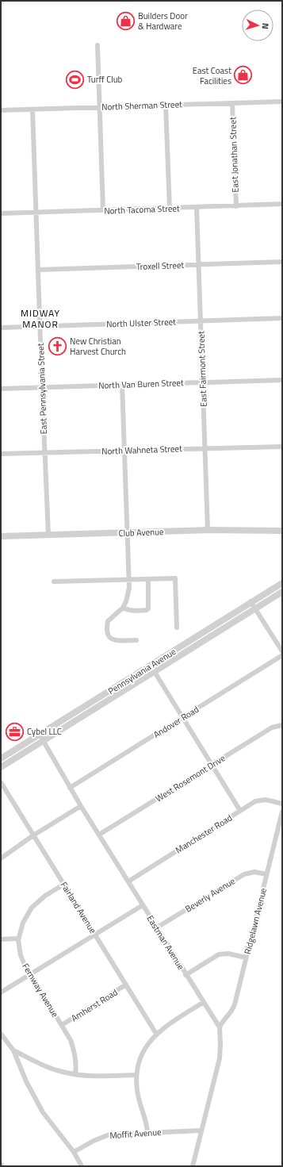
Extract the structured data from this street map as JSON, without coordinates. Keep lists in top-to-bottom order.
{
  "streets": {
    "street": [
      "North Sherman Street",
      "East Jonathan Street",
      "North Tacoma Street",
      "Troxell Street",
      "North Ulster Street",
      "East Fairmont Street",
      "North Van Buren Street",
      "East Pennsylvania Street",
      "North Wahneta Street",
      "Club Avenue",
      "Pennsylvania Avenue",
      "Andover Road",
      "West Rosemont Drive",
      "Manchester Road",
      "Beverly Avenue",
      "Fairland Avenue",
      "Ridgelawn Avenue",
      "Eastman Avenue",
      "Fernway Avenue",
      "Amherst Road",
      "Moffit Avenue"
    ]
  },
  "crossings": [
    ["North Sherman Street", "East Jonathan Street"],
    ["North Sherman Street", "East Pennsylvania Street"],
    ["East Jonathan Street", "North Tacoma Street"],
    ["North Tacoma Street", "East Fairmont Street"],
    ["North Tacoma Street", "East Pennsylvania Street"],
    ["Troxell Street", "East Fairmont Street"],
    ["Troxell Street", "East Pennsylvania Street"],
    ["North Ulster Street", "East Fairmont Street"],
    ["North Ulster Street", "East Pennsylvania Street"],
    ["East Fairmont Street", "North Van Buren Street"],
    ["East Fairmont Street", "North Wahneta Street"],
    ["East Fairmont Street", "Club Avenue"],
    ["North Van Buren Street", "East Pennsylvania Street"],
    ["East Pennsylvania Street", "North Wahneta Street"],
    ["East Pennsylvania Street", "Club Avenue"],
    ["Pennsylvania Avenue", "Eastman Avenue"],
    ["Andover Road", "Eastman Avenue"],
    ["West Rosemont Drive", "Eastman Avenue"],
    ["Manchester Road", "Eastman Avenue"],
    ["Beverly Avenue", "Ridgelawn Avenue"],
    ["Beverly Avenue", "Eastman Avenue"],
    ["Fairland Avenue", "Fernway Avenue"],
    ["Fairland Avenue", "Amherst Road"],
    ["Ridgelawn Avenue", "Eastman Avenue"],
    ["Fernway Avenue", "Amherst Road"]
  ],
  "districts": ["MIDWAY MANOR"],
  "places": {
    "shop": ["Builders Door & Hardware", "East Coast Facilities"],
    "sports": ["Turff Club"],
    "church": ["New Christian Harvest Church"],
    "office": ["Cybel LLC"]
  },
  "north": "right"
}
